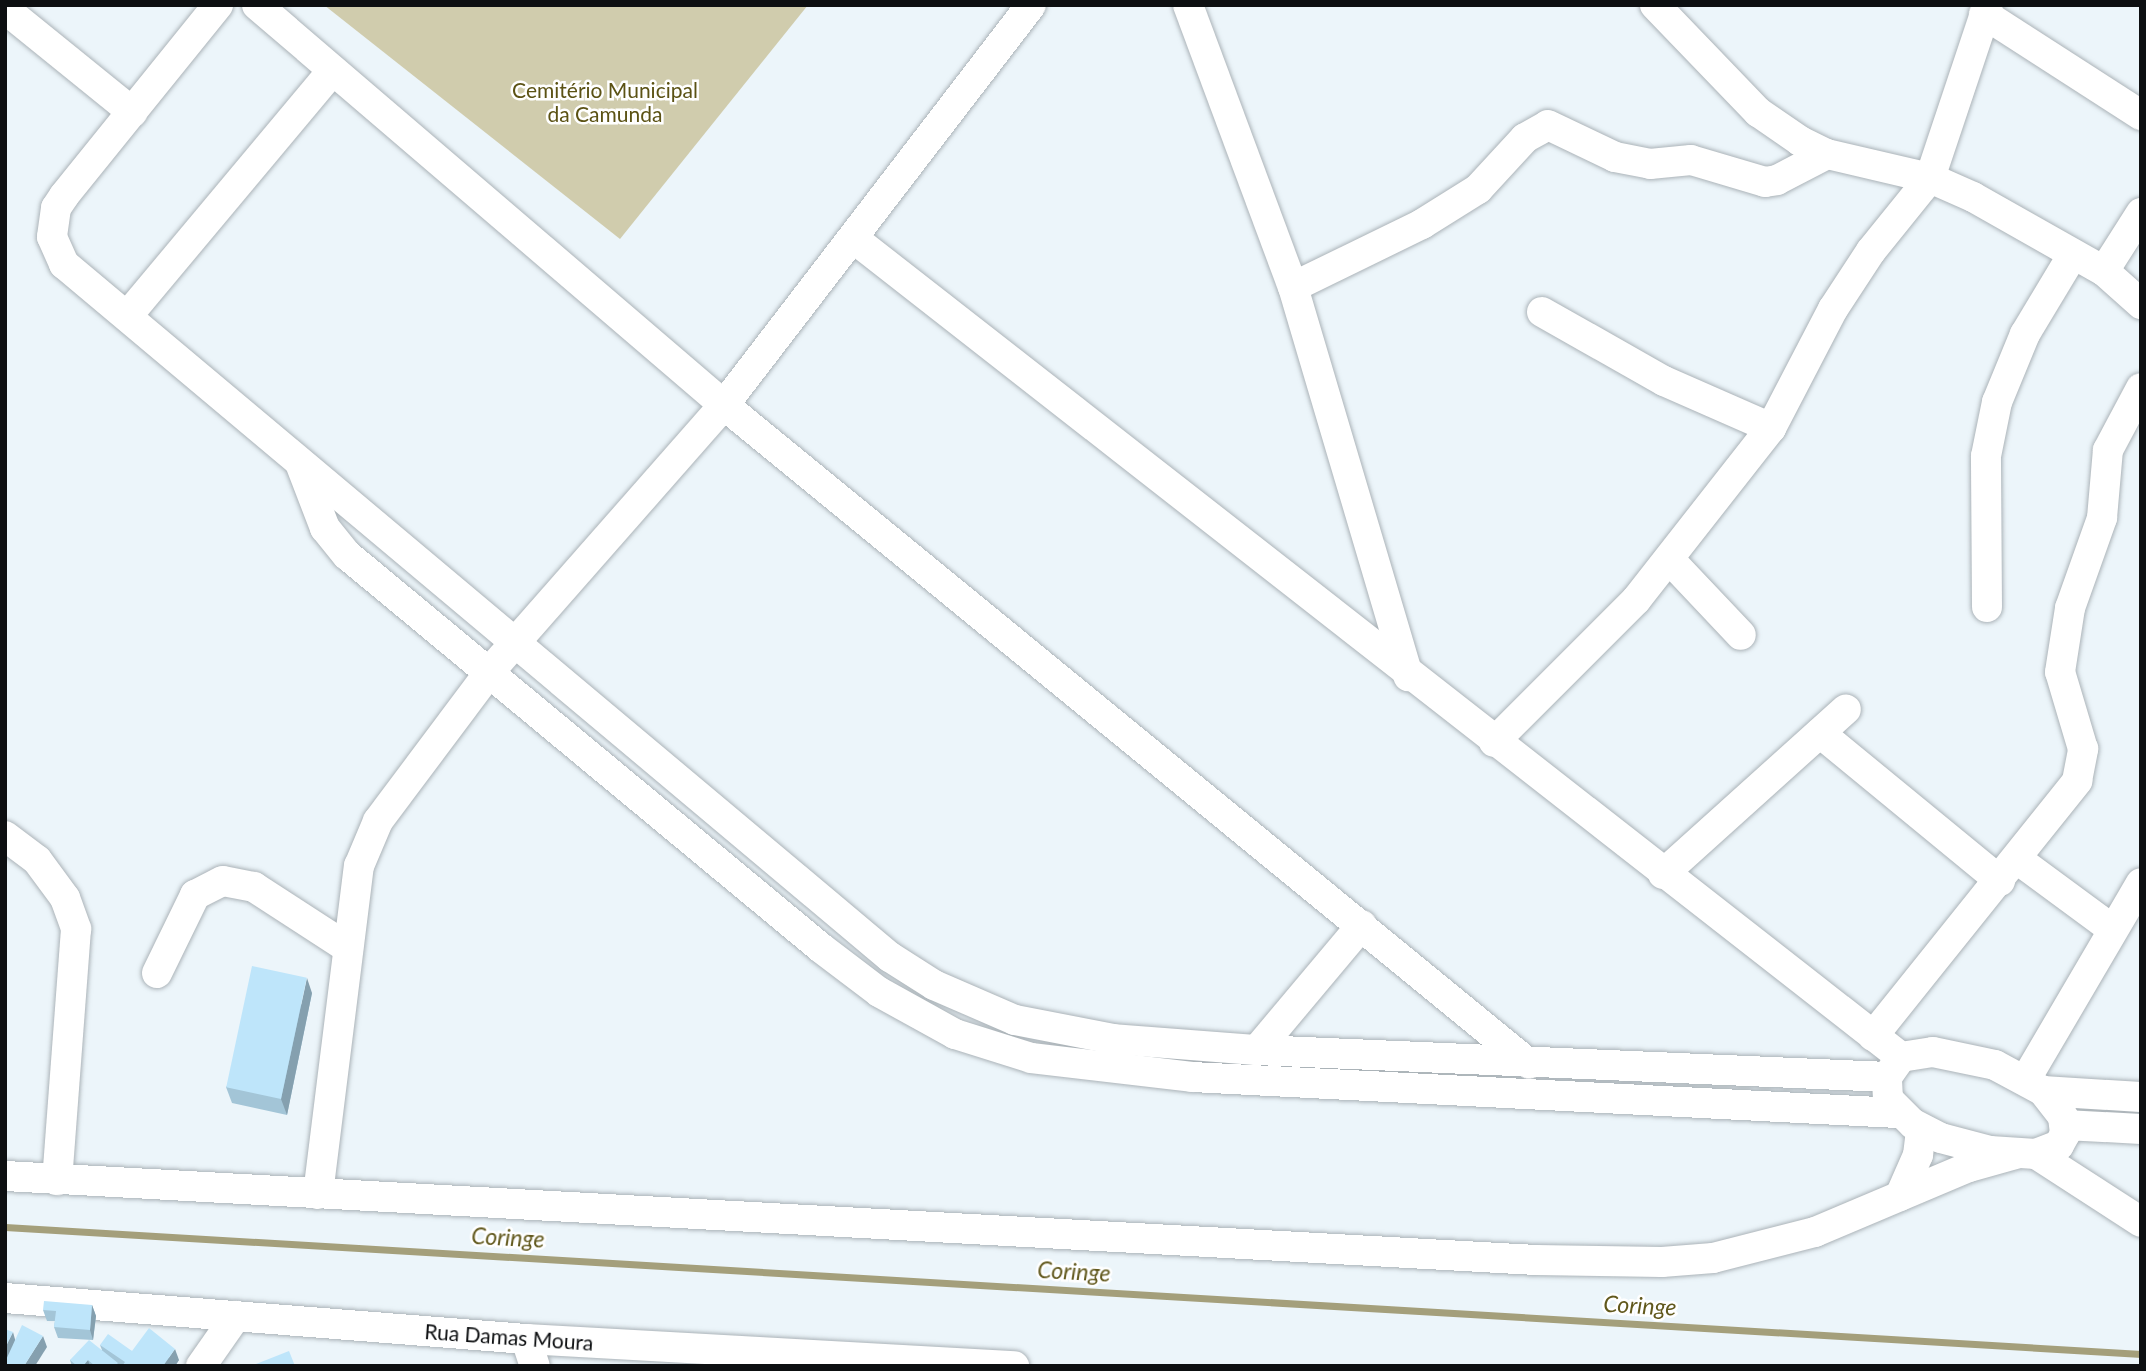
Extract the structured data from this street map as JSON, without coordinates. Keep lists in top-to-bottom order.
{
  "streets": {
    "street": ["Rua Damas Moura"]
  },
  "water": ["Coringe"],
  "parks": ["Cemitério Municipal da Camunda"]
}
